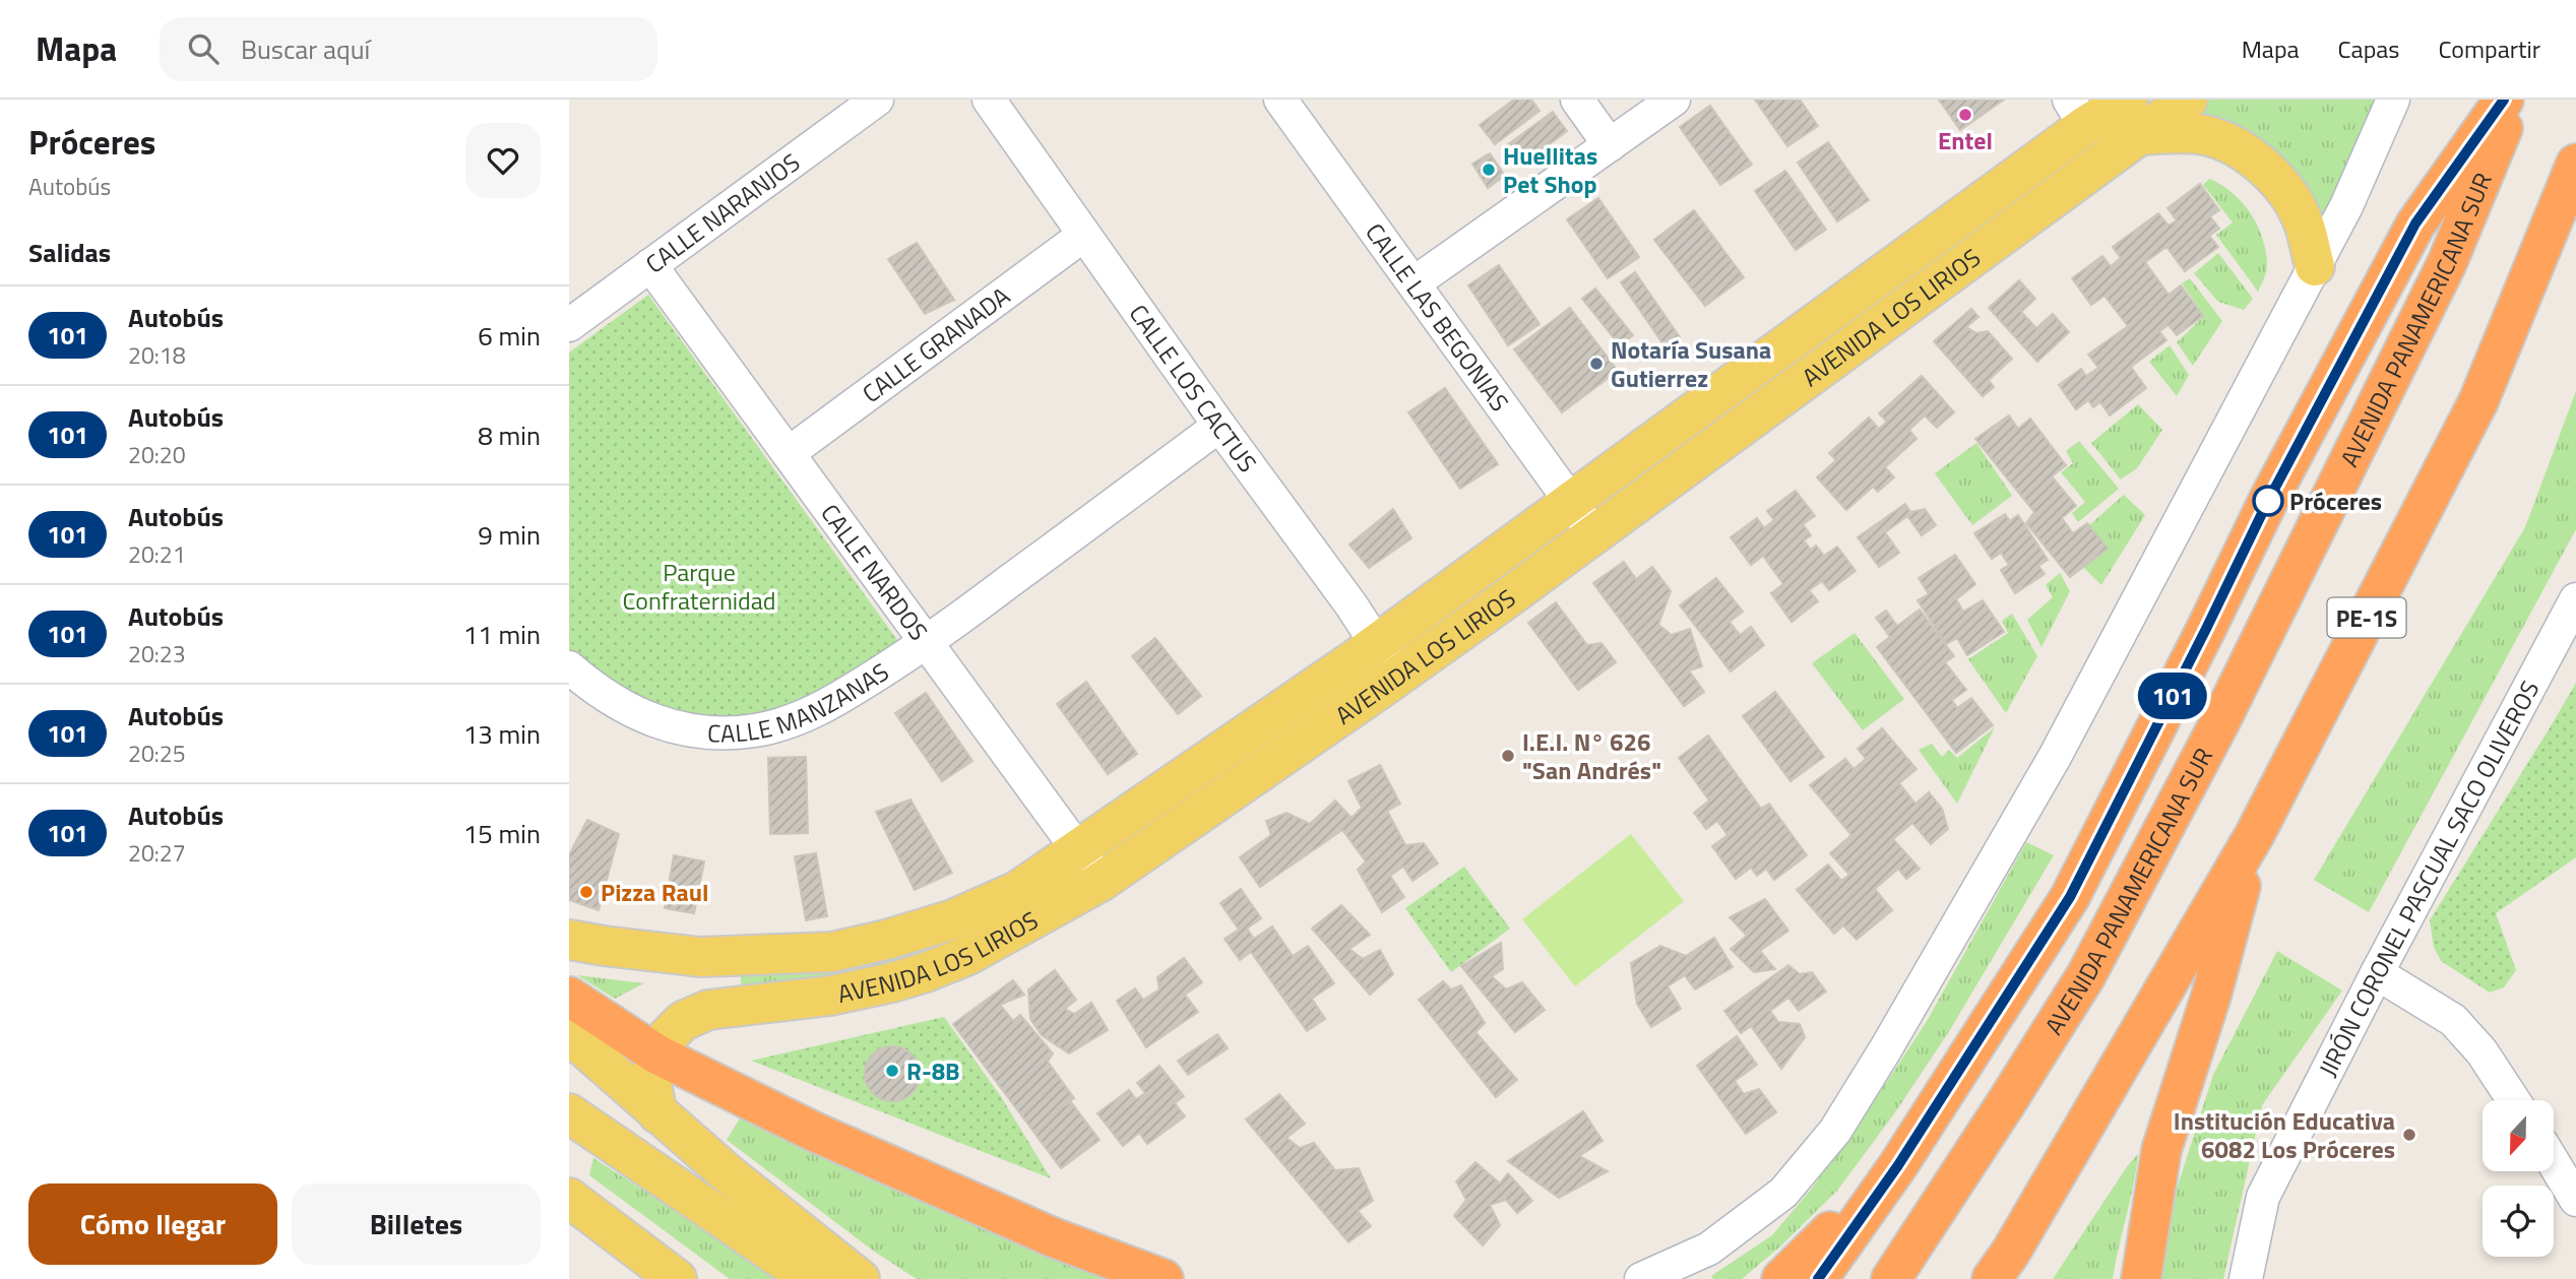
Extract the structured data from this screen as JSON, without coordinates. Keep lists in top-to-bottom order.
{
  "streets": {
    "highway": ["AVENIDA PANAMERICANA SUR", "PE-1S"],
    "main road": ["AVENIDA LOS LIRIOS"],
    "street": [
      "CALLE NARANJOS",
      "CALLE LAS BEGONIAS",
      "CALLE GRANADA",
      "CALLE LOS CACTUS",
      "CALLE NARDOS",
      "CALLE MANZANAS",
      "JIRÓN CORONEL PASCUAL SACO OLIVEROS"
    ]
  },
  "crossings": [
    ["CALLE NARANJOS", "CALLE NARDOS"],
    ["AVENIDA LOS LIRIOS", "CALLE LAS BEGONIAS"],
    ["AVENIDA LOS LIRIOS", "CALLE LOS CACTUS"],
    ["AVENIDA LOS LIRIOS", "CALLE NARDOS"],
    ["CALLE GRANADA", "CALLE LOS CACTUS"],
    ["CALLE GRANADA", "CALLE NARDOS"],
    ["CALLE LOS CACTUS", "CALLE MANZANAS"],
    ["CALLE NARDOS", "CALLE MANZANAS"]
  ],
  "parks": ["Parque Confraternidad"],
  "places": [
    "Entel",
    "Huellitas Pet Shop",
    "Notaría Susana Gutierrez",
    "Próceres",
    "I.E.I. N° 626 \"San Andrés\"",
    "Pizza Raul",
    "R-8B",
    "Institución Educativa 6082 Los Próceres"
  ],
  "lines": ["bus line 101"],
  "north": "bottom",
  "page": {
    "header": "Mapa",
    "search": "Buscar aquí",
    "nav": ["Mapa", "Capas", "Compartir"],
    "heading": [
      ["Próceres", "Autobús"],
      "Salidas"
    ],
    "on_map": "101",
    "list": [
      {
        "mark": "101",
        "name": "Autobús",
        "note": "20:18",
        "value": "6 min"
      },
      {
        "mark": "101",
        "name": "Autobús",
        "note": "20:20",
        "value": "8 min"
      },
      {
        "mark": "101",
        "name": "Autobús",
        "note": "20:21",
        "value": "9 min"
      },
      {
        "mark": "101",
        "name": "Autobús",
        "note": "20:23",
        "value": "11 min"
      },
      {
        "mark": "101",
        "name": "Autobús",
        "note": "20:25",
        "value": "13 min"
      },
      {
        "mark": "101",
        "name": "Autobús",
        "note": "20:27",
        "value": "15 min"
      }
    ],
    "buttons": ["Cómo llegar", "Billetes"]
  }
}
